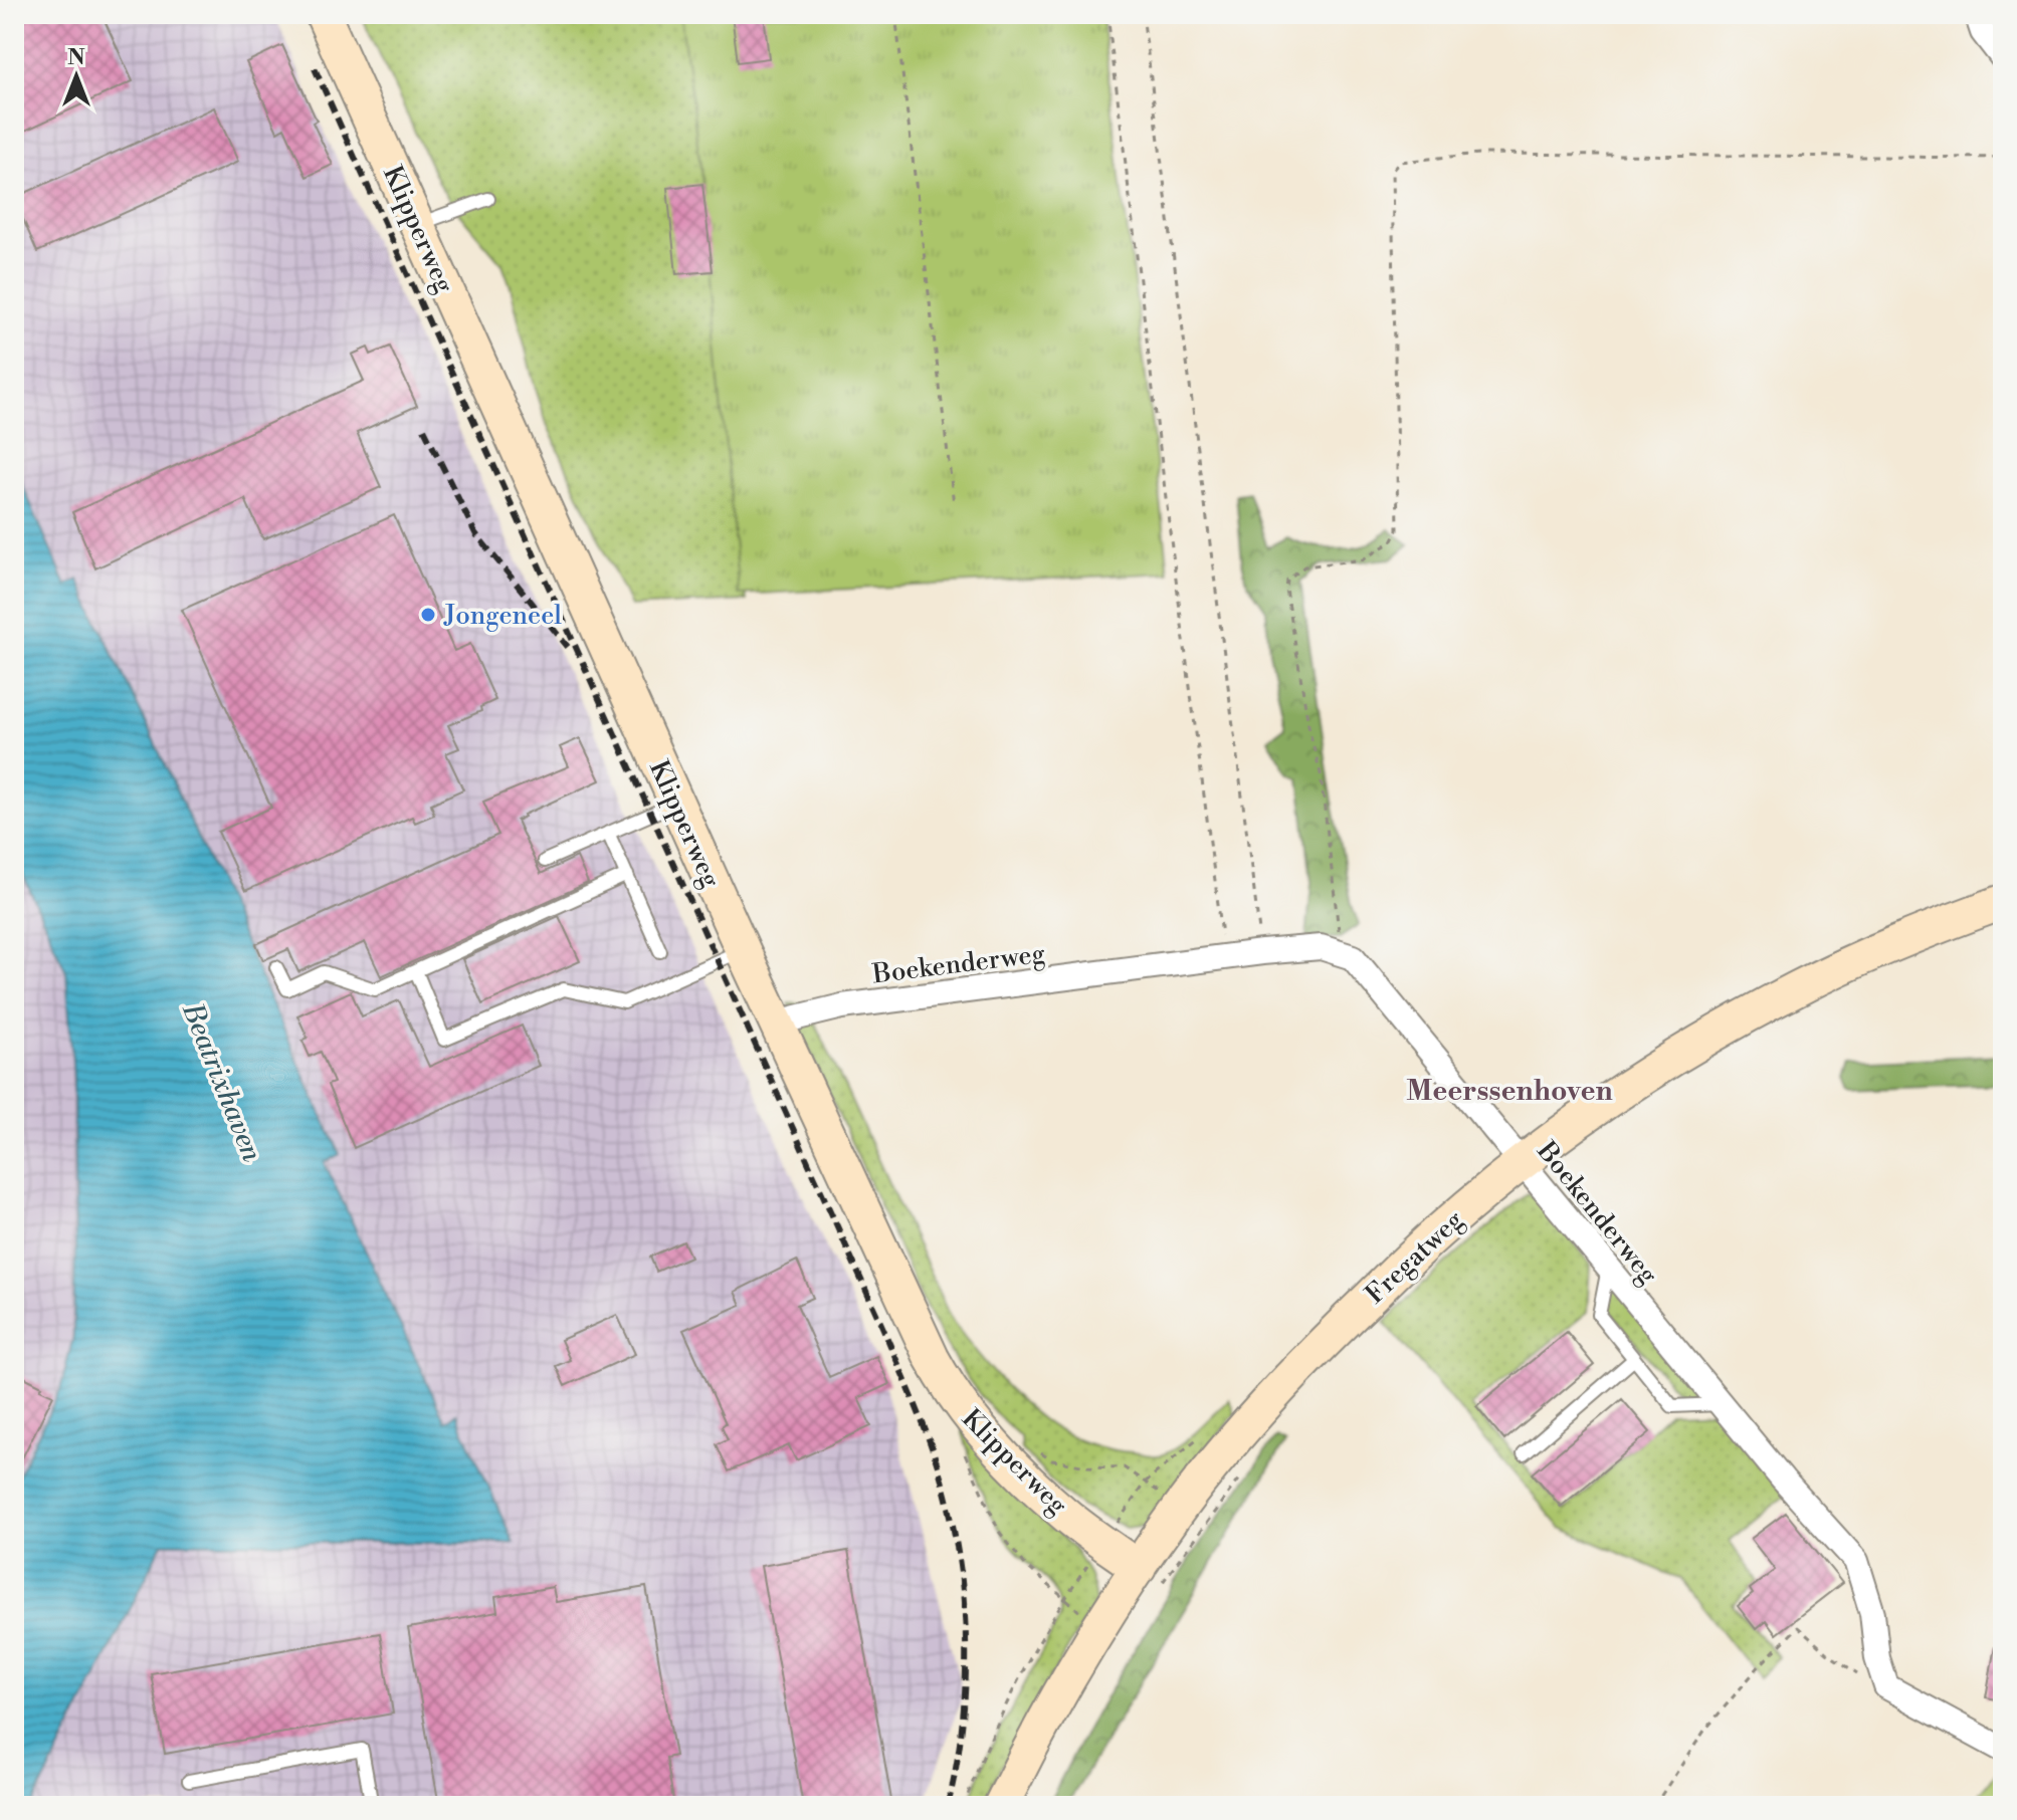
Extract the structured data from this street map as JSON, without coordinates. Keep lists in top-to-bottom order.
{
  "streets": {
    "street": ["Klipperweg", "Boekenderweg", "Fregatweg"]
  },
  "crossings": [
    ["Klipperweg", "Boekenderweg"],
    ["Klipperweg", "Fregatweg"],
    ["Boekenderweg", "Fregatweg"]
  ],
  "districts": ["Meerssenhoven"],
  "water": ["Beatrixhaven"],
  "places": ["Jongeneel"],
  "north": "top"
}
